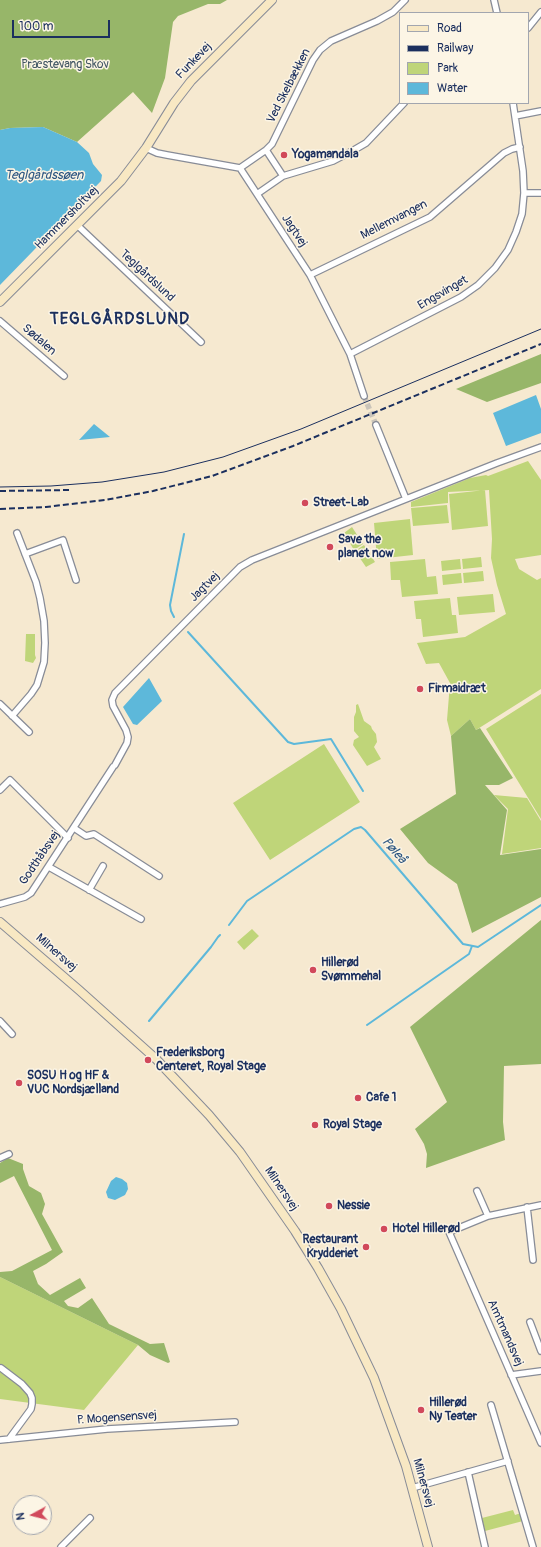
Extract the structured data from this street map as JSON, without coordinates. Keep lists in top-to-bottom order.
{
  "streets": {
    "street": [
      "Funkevej",
      "Ved Skelbækken",
      "Hammersholtvej",
      "Mellemvangen",
      "Jagtvej",
      "Teglgårdslund",
      "Engsvinget",
      "Sødalen",
      "Godthåbsvej",
      "Milnersvej",
      "Amtmandsvej",
      "P. Mogensensvej"
    ]
  },
  "crossings": [
    ["Funkevej", "Hammersholtvej"],
    ["Ved Skelbækken", "Jagtvej"],
    ["Hammersholtvej", "Teglgårdslund"],
    ["Mellemvangen", "Jagtvej"],
    ["Mellemvangen", "Engsvinget"],
    ["Jagtvej", "Engsvinget"],
    ["Jagtvej", "Godthåbsvej"]
  ],
  "districts": ["TEGLGÅRDSLUND"],
  "water": ["Teglgårdssøen", "Pøleå"],
  "parks": ["Præstevang Skov"],
  "places": [
    "Yogamandala",
    "Street-Lab",
    "Save the planet now",
    "Firmaidræt",
    "Hillerød Svømmehal",
    "Frederiksborg Centeret, Royal Stage",
    "SOSU H og HF & VUC Nordsjælland",
    "Cafe 1",
    "Royal Stage",
    "Nessie",
    "Hotel Hillerød",
    "Restaurant Krydderiet",
    "Hillerød Ny Teater"
  ],
  "legend": [
    "Road",
    "Railway",
    "Park",
    "Water"
  ],
  "scale_bar": "100 m",
  "north": "left"
}
